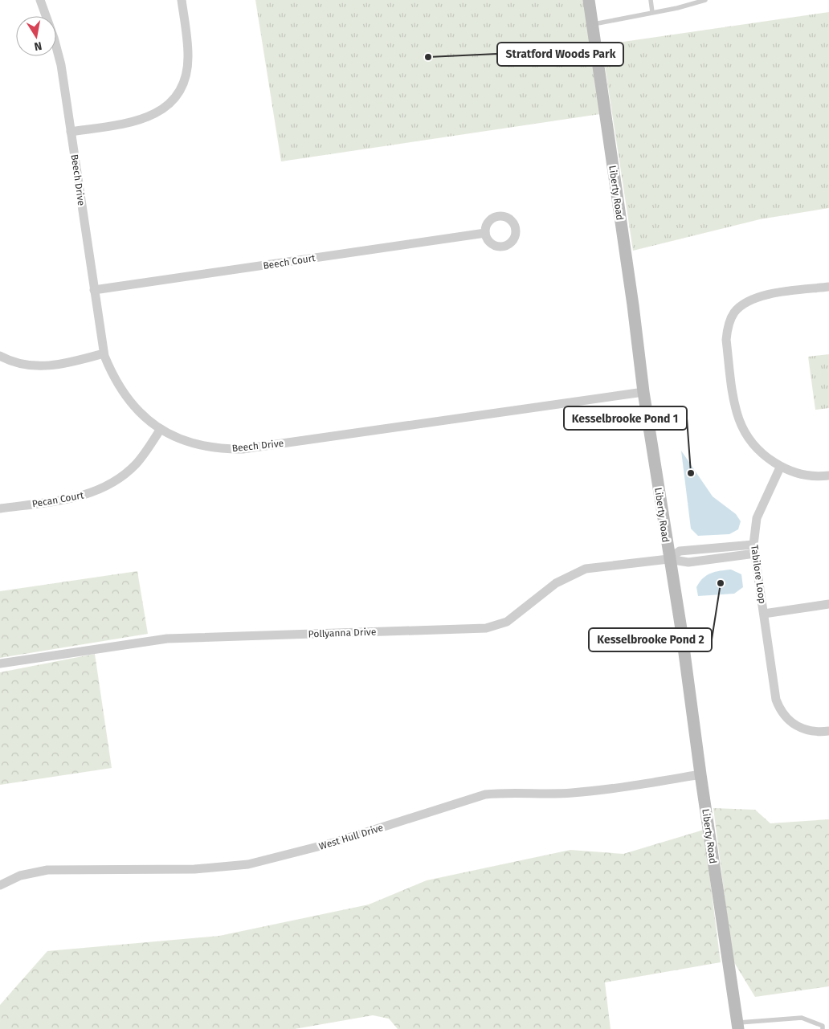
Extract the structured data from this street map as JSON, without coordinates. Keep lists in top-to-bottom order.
{
  "streets": {
    "street": [
      "Beech Drive",
      "Liberty Road",
      "Beech Court",
      "Pecan Court",
      "Tabilore Loop",
      "Pollyanna Drive",
      "West Hull Drive"
    ]
  },
  "crossings": [
    ["Beech Drive", "Liberty Road"],
    ["Beech Drive", "Beech Court"],
    ["Beech Drive", "Pecan Court"],
    ["Liberty Road", "Pollyanna Drive"],
    ["Liberty Road", "West Hull Drive"],
    ["Tabilore Loop", "Pollyanna Drive"]
  ],
  "places": ["Stratford Woods Park", "Kesselbrooke Pond 1", "Kesselbrooke Pond 2"],
  "north": "bottom"
}
